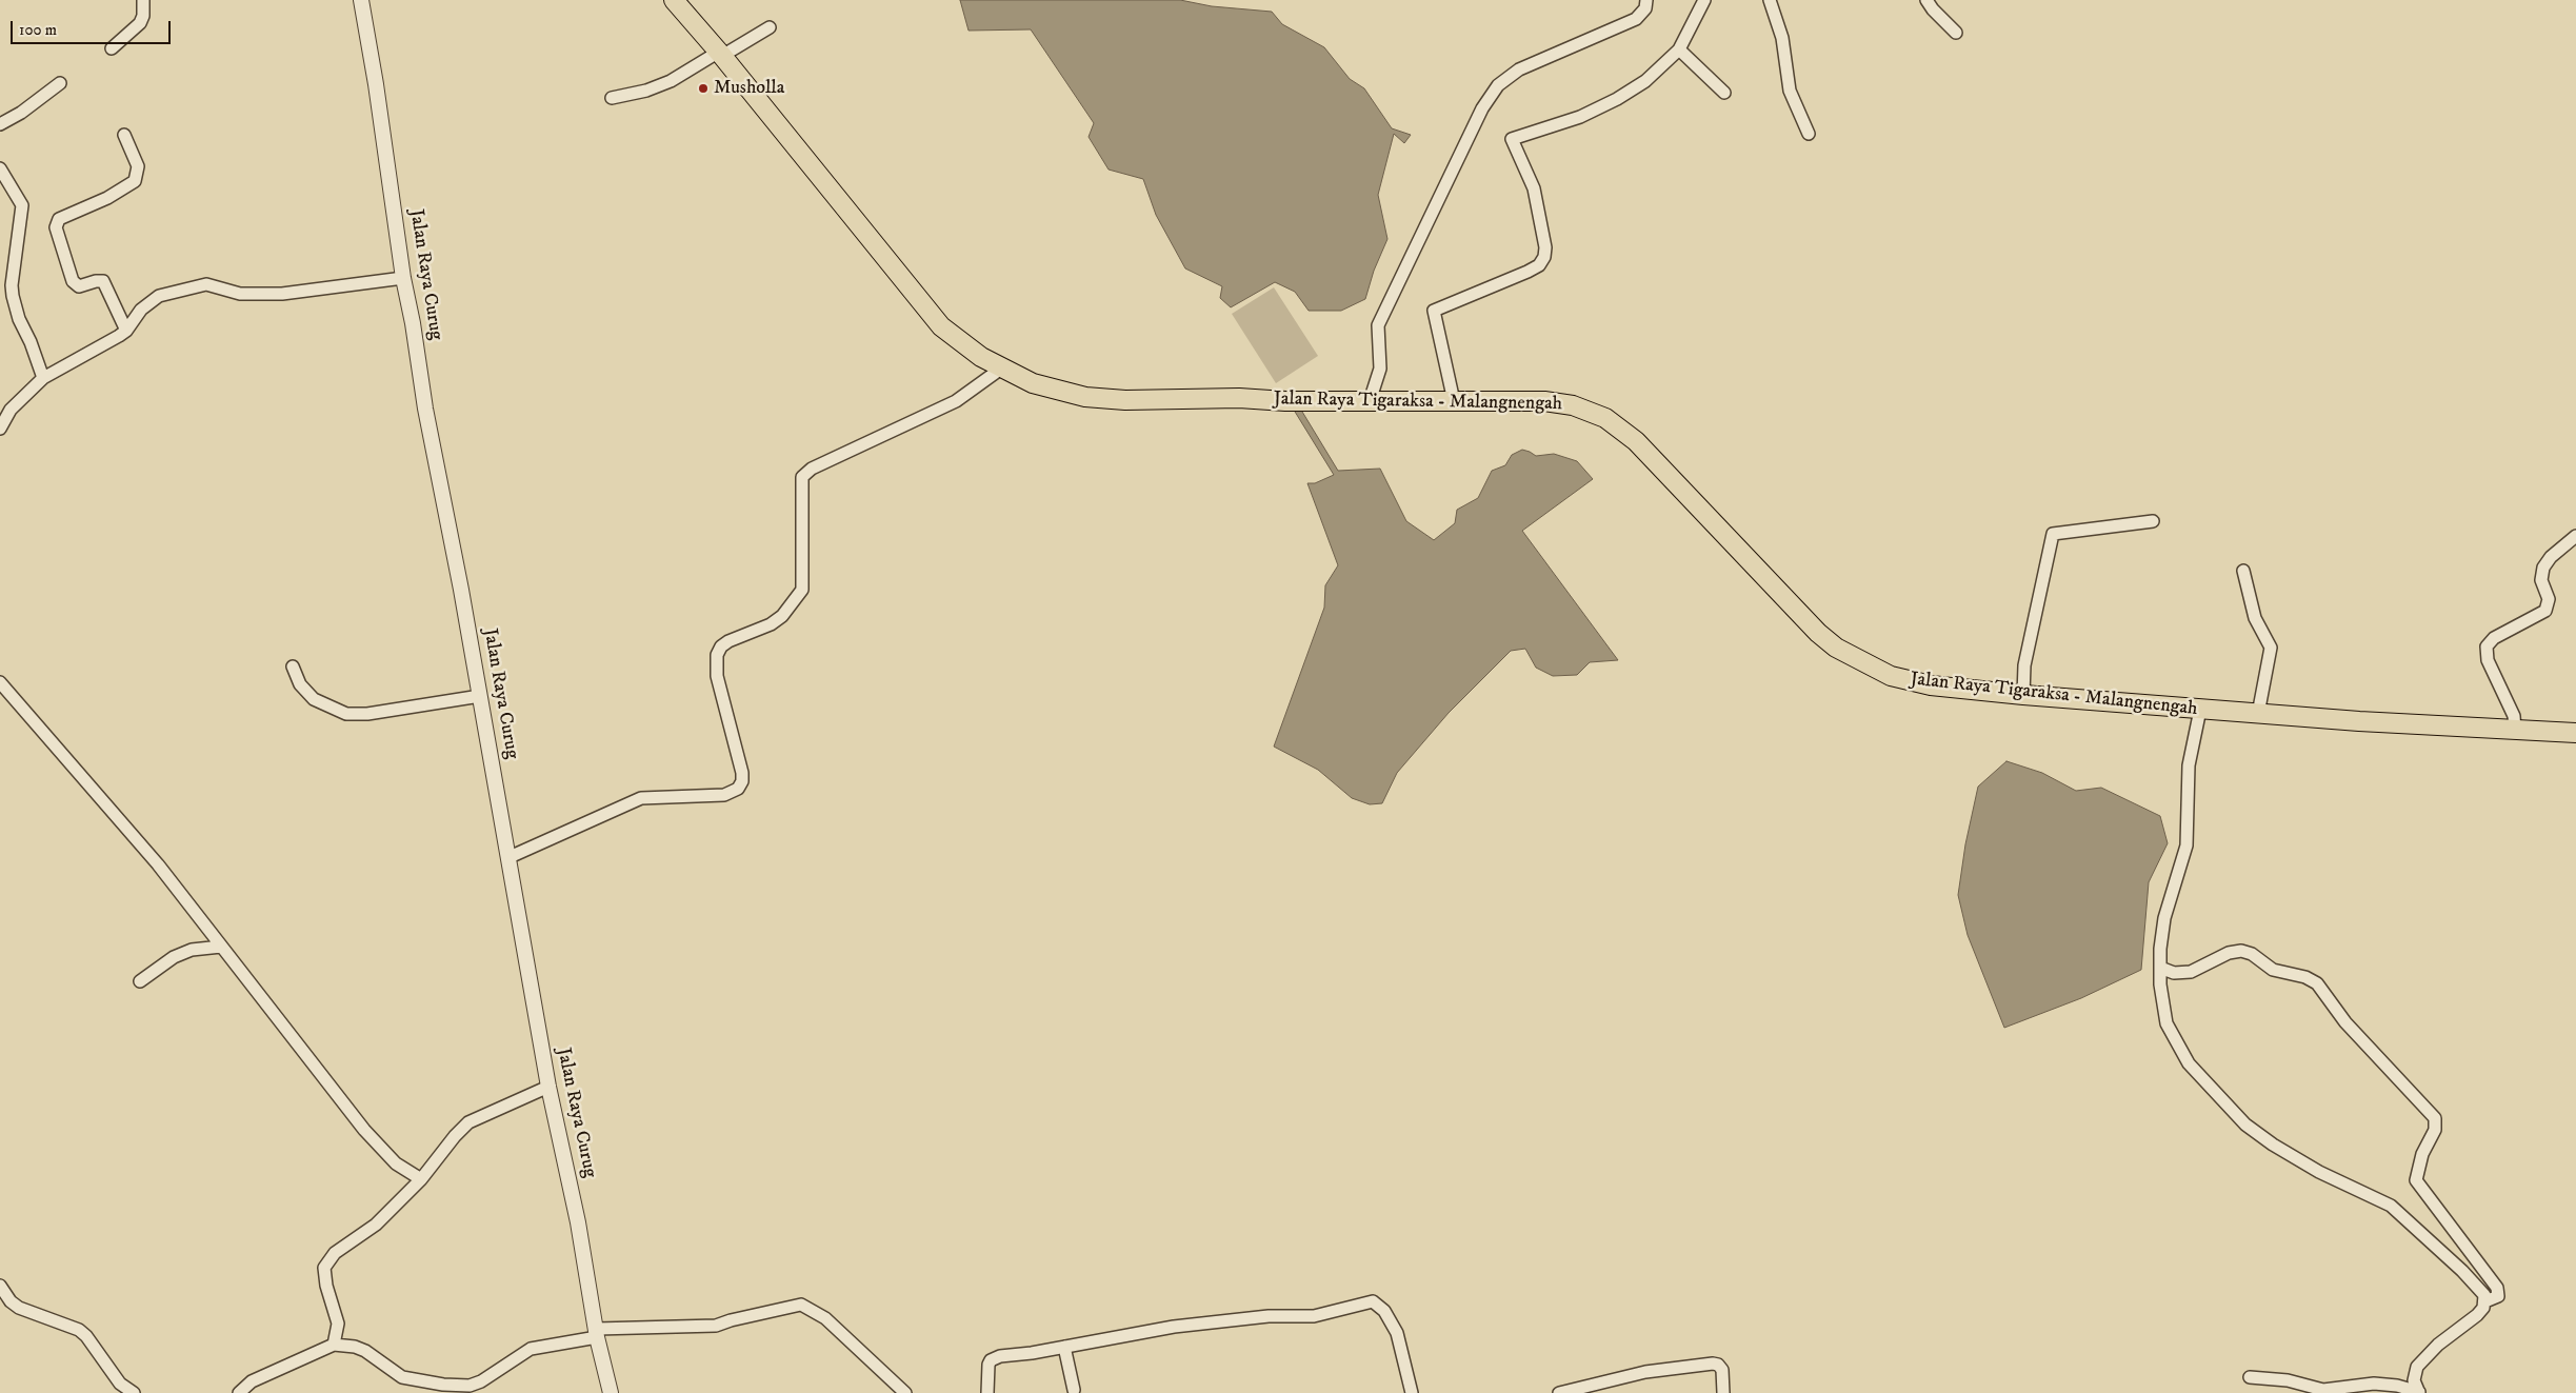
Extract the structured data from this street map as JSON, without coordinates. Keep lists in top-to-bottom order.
{
  "streets": {
    "main road": ["Jalan Raya Tigaraksa - Malangnengah"],
    "street": ["Jalan Raya Curug"]
  },
  "places": ["Musholla"],
  "scale_bar": "100 m"
}
